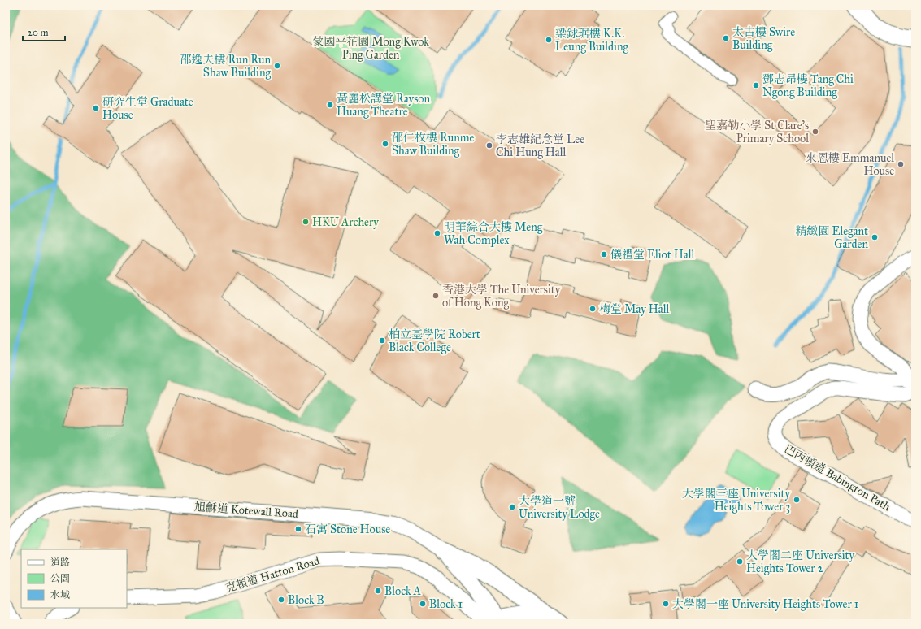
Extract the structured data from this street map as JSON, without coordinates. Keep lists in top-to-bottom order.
{
  "streets": {
    "street": ["巴丙頓道 Babington Path", "旭龢道 Kotewall Road", "克頓道 Hatton Road"]
  },
  "parks": ["蒙國平花園 Mong Kwok Ping Garden"],
  "places": [
    "太古樓 Swire Building",
    "梁銶琚樓 K.K. Leung Building",
    "邵逸夫樓 Run Run Shaw Building",
    "鄧志昂樓 Tang Chi Ngong Building",
    "黃麗松講堂 Rayson Huang Theatre",
    "研究生堂 Graduate House",
    "聖嘉勒小學 St Clare's Primary School",
    "邵仁枚樓 Runme Shaw Building",
    "李志雄紀念堂 Lee Chi Hung Hall",
    "來恩樓 Emmanuel House",
    "HKU Archery",
    "明華綜合大樓 Meng Wah Complex",
    "精緻園 Elegant Garden",
    "儀禮堂 Eliot Hall",
    "香港大學 The University of Hong Kong",
    "梅堂 May Hall",
    "柏立基學院 Robert Black College",
    "大學閣三座 University Heights Tower 3",
    "大學道一號 University Lodge",
    "石寓 Stone House",
    "大學閣二座 University Heights Tower 2",
    "Block A",
    "Block B",
    "Block 1",
    "大學閣一座 University Heights Tower 1"
  ],
  "legend": ["道路", "公園", "水域"],
  "scale_bar": "20 m"
}
